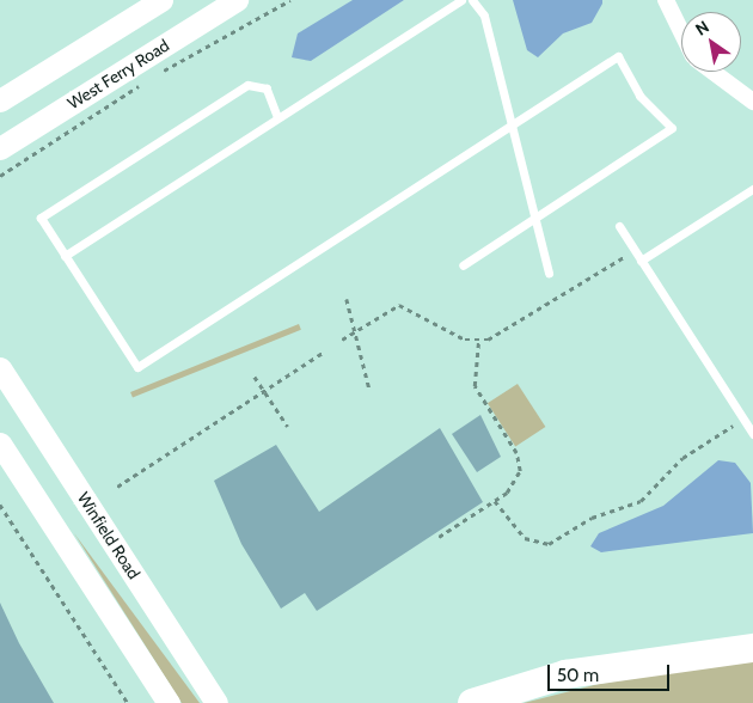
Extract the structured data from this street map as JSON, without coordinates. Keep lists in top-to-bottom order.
{
  "streets": {
    "main road": ["West Ferry Road", "Winfield Road"]
  },
  "scale_bar": "50 m",
  "north": "top left"
}
